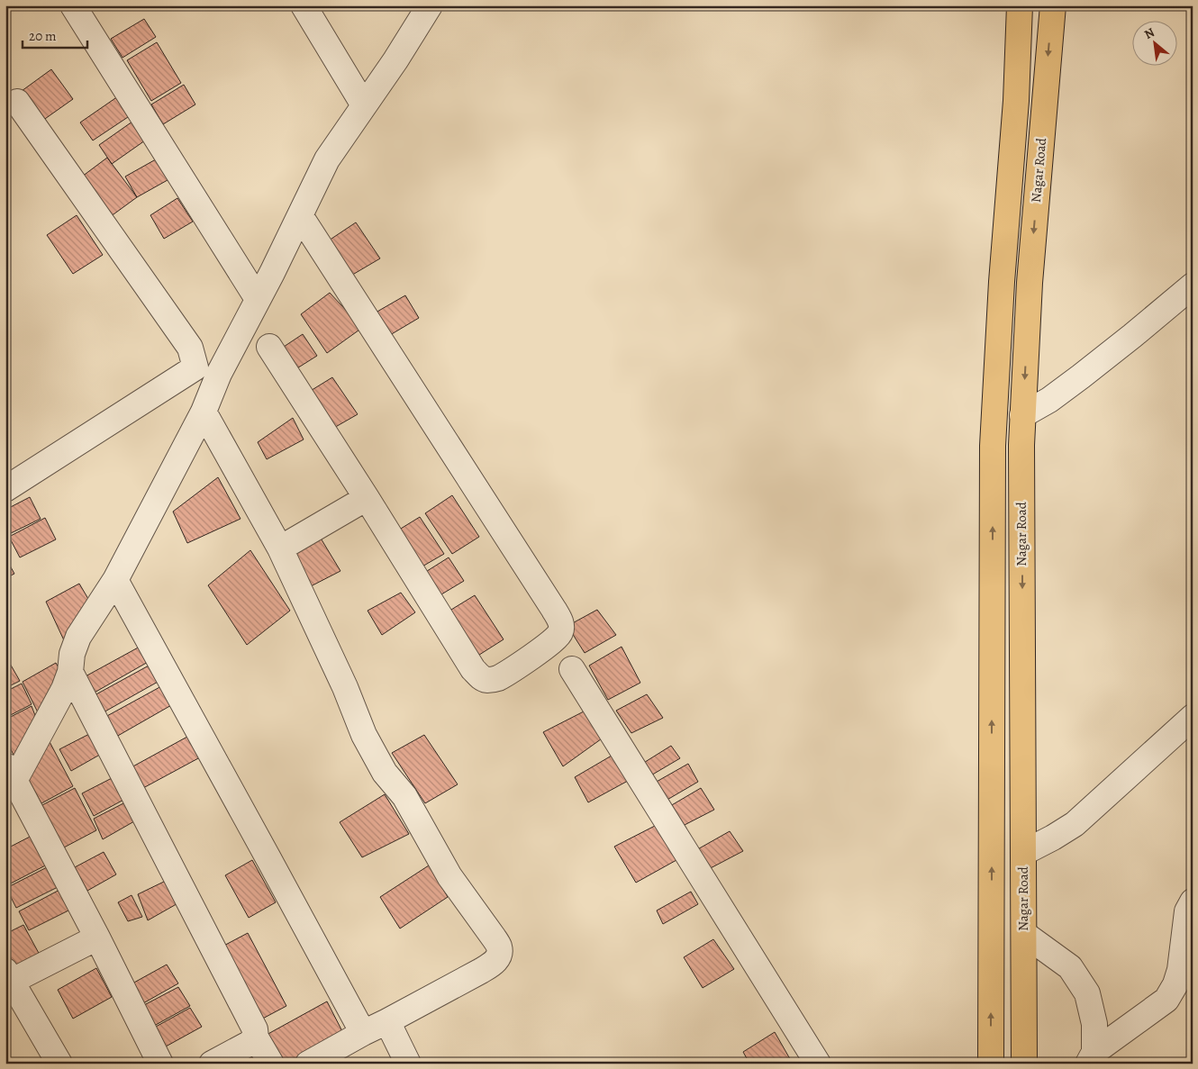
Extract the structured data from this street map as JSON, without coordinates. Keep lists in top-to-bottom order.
{
  "streets": {
    "highway": ["Nagar Road"]
  },
  "scale_bar": "20 m",
  "north": "top left"
}
